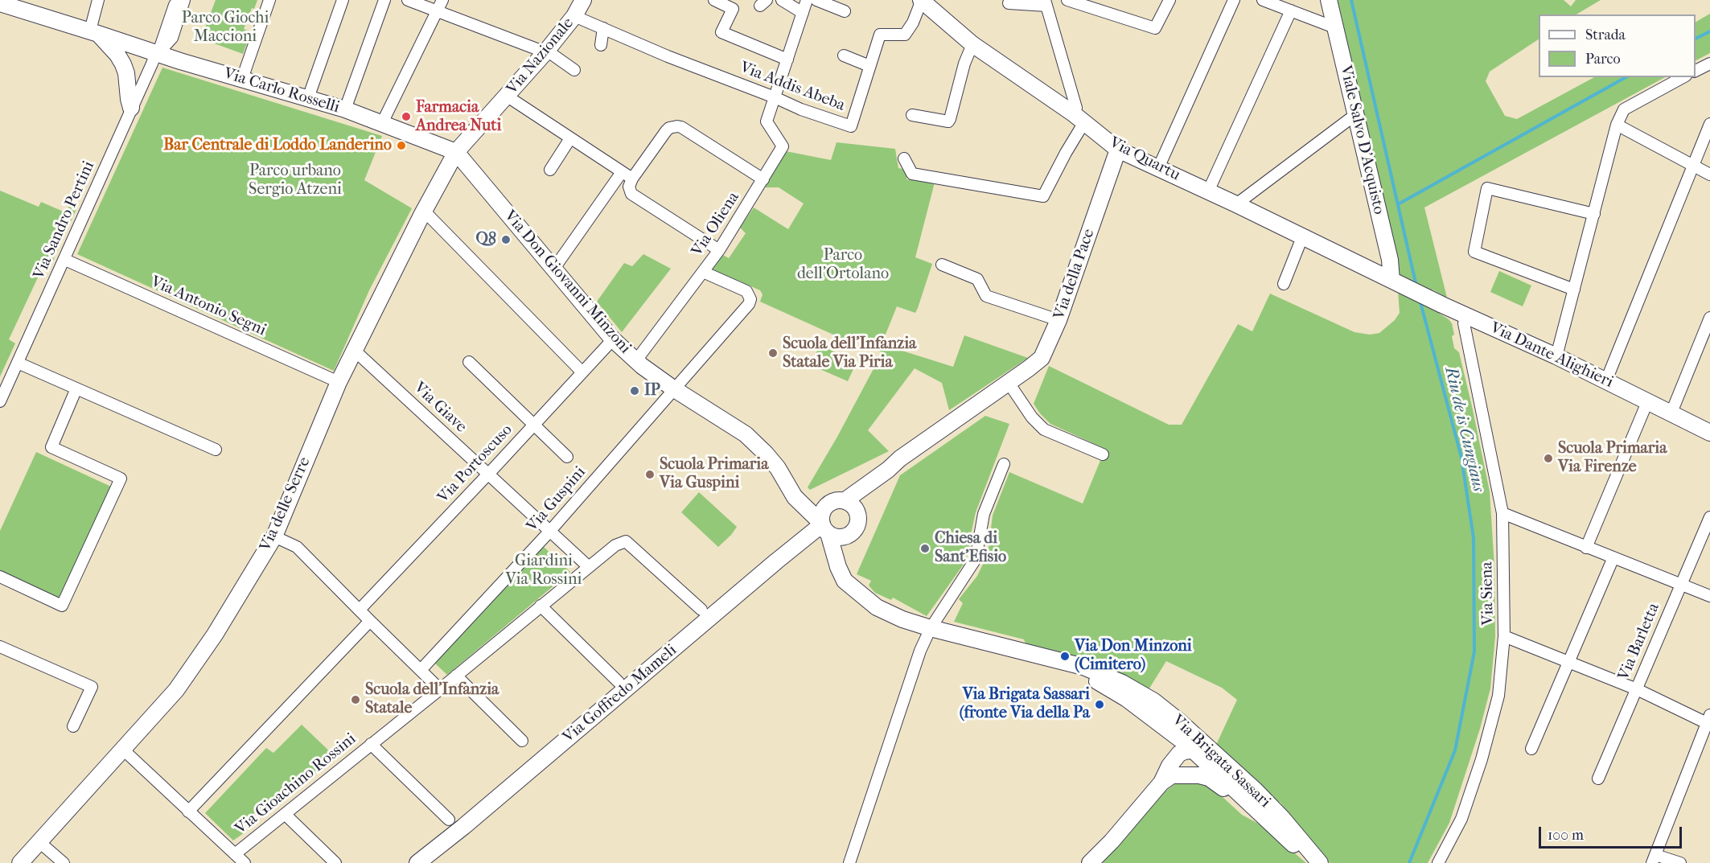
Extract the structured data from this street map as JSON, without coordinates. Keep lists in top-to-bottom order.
{
  "streets": {
    "street": [
      "Via Nazionale",
      "Via Addis Abeba",
      "Via Carlo Rosselli",
      "Viale Salvo D'Acquisto",
      "Via Quartu",
      "Via Sandro Pertini",
      "Via Oliena",
      "Via della Pace",
      "Via Don Giovanni Minzoni",
      "Via Antonio Segni",
      "Via Dante Alighieri",
      "Via Giave",
      "Via Portoscuso",
      "Via Guspini",
      "Via delle Serre",
      "Via Siena",
      "Via Barletta",
      "Via Goffredo Mameli",
      "Via Brigata Sassari",
      "Via Gioachino Rossini"
    ]
  },
  "crossings": [
    ["Via Nazionale", "Via Addis Abeba"],
    ["Via Nazionale", "Via Carlo Rosselli"],
    ["Via Nazionale", "Via Don Giovanni Minzoni"],
    ["Via Nazionale", "Via delle Serre"],
    ["Via Addis Abeba", "Via Quartu"],
    ["Via Addis Abeba", "Via Oliena"],
    ["Via Carlo Rosselli", "Via Sandro Pertini"],
    ["Via Carlo Rosselli", "Via Don Giovanni Minzoni"],
    ["Via Carlo Rosselli", "Via delle Serre"],
    ["Viale Salvo D'Acquisto", "Via Quartu"],
    ["Viale Salvo D'Acquisto", "Via Dante Alighieri"],
    ["Via Quartu", "Via della Pace"],
    ["Via Quartu", "Via Dante Alighieri"],
    ["Via Sandro Pertini", "Via Antonio Segni"],
    ["Via Oliena", "Via Don Giovanni Minzoni"],
    ["Via Oliena", "Via Guspini"],
    ["Via della Pace", "Via Don Giovanni Minzoni"],
    ["Via della Pace", "Via Goffredo Mameli"],
    ["Via Don Giovanni Minzoni", "Via Portoscuso"],
    ["Via Don Giovanni Minzoni", "Via Guspini"],
    ["Via Don Giovanni Minzoni", "Via delle Serre"],
    ["Via Don Giovanni Minzoni", "Via Goffredo Mameli"],
    ["Via Don Giovanni Minzoni", "Via Brigata Sassari"],
    ["Via Antonio Segni", "Via delle Serre"],
    ["Via Dante Alighieri", "Via Siena"],
    ["Via Giave", "Via Portoscuso"],
    ["Via Giave", "Via Guspini"],
    ["Via Giave", "Via delle Serre"],
    ["Via Giave", "Via Gioachino Rossini"]
  ],
  "water": ["Riu de is Cungiaus"],
  "parks": [
    "Parco Giochi Maccioni",
    "Parco urbano Sergio Atzeni",
    "Parco dell'Ortolano",
    "Giardini Via Rossini"
  ],
  "places": [
    "Farmacia Andrea Nuti",
    "Bar Centrale di Loddo Landerino",
    "Q8",
    "Scuola dell'Infanzia Statale Via Piria",
    "IP",
    "Scuola Primaria Via Firenze",
    "Scuola Primaria Via Guspini",
    "Chiesa di Sant'Efisio",
    "Via Don Minzoni (Cimitero)",
    "Scuola dell'Infanzia Statale",
    "Via Brigata Sassari (fronte Via della Pa"
  ],
  "legend": ["Strada", "Parco"],
  "scale_bar": "100 m"
}
